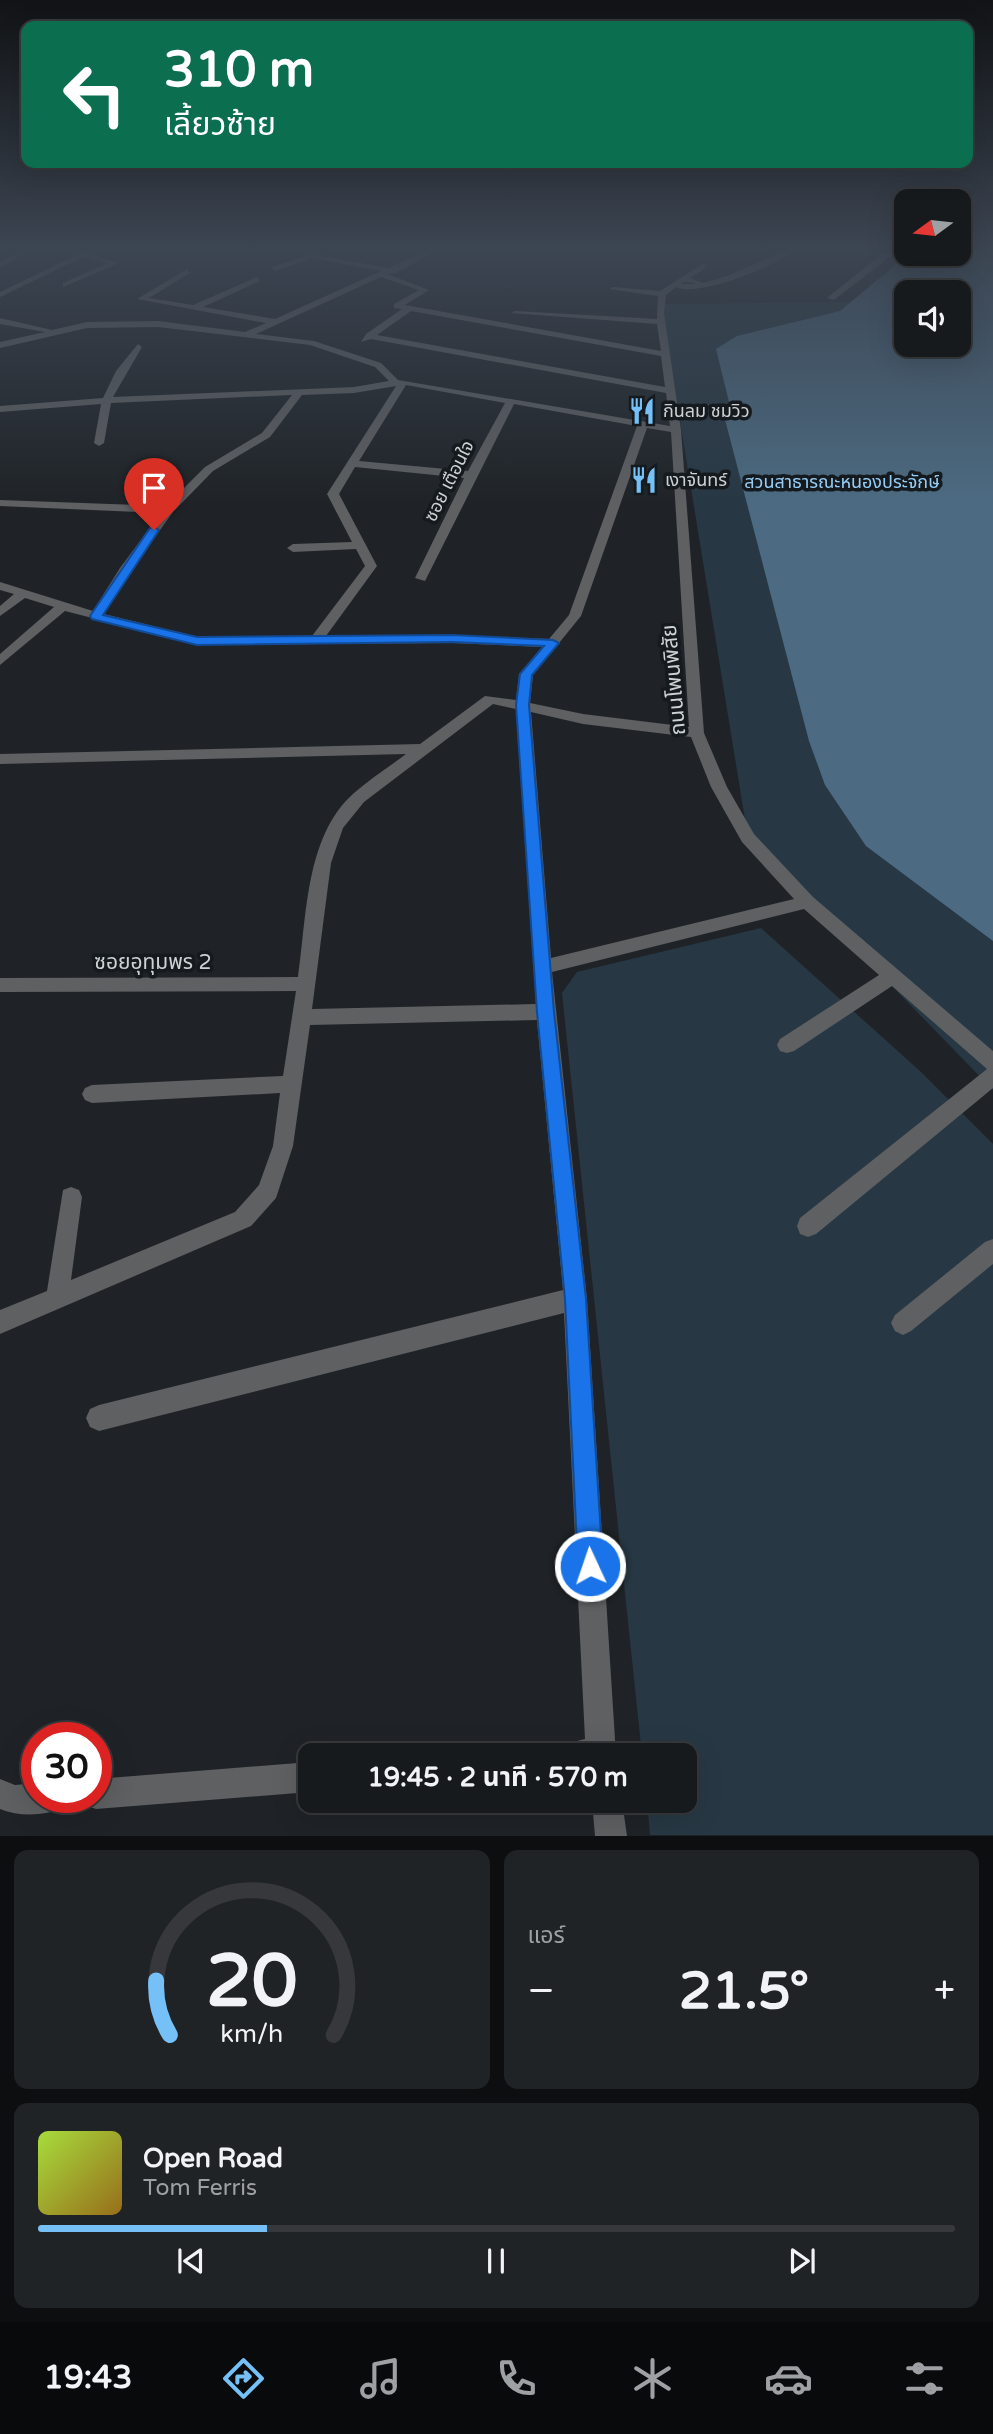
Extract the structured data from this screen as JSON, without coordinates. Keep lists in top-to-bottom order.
{
  "streets": {
    "street": ["ซอย เตือนใจ", "ถนนโพนพิสัย", "ซอยอุทุมพร 2"]
  },
  "parks": ["สวนสาธารณะหนองประจักษ์"],
  "places": {
    "restaurant": ["กินลม ชมวิว", "เงาจันทร์"]
  },
  "north": "left",
  "page": {
    "turn": ["310 m", "เลี้ยวซ้าย"],
    "limit": "30",
    "trip": "19:45 · 2 นาที · 570 m",
    "tile": "แอร์",
    "heat": ["−", "21.5°", "+"],
    "song": ["Open Road", "Tom Ferris"],
    "tabs": "19:43",
    "gauge": ["20", "km/h"]
  }
}
